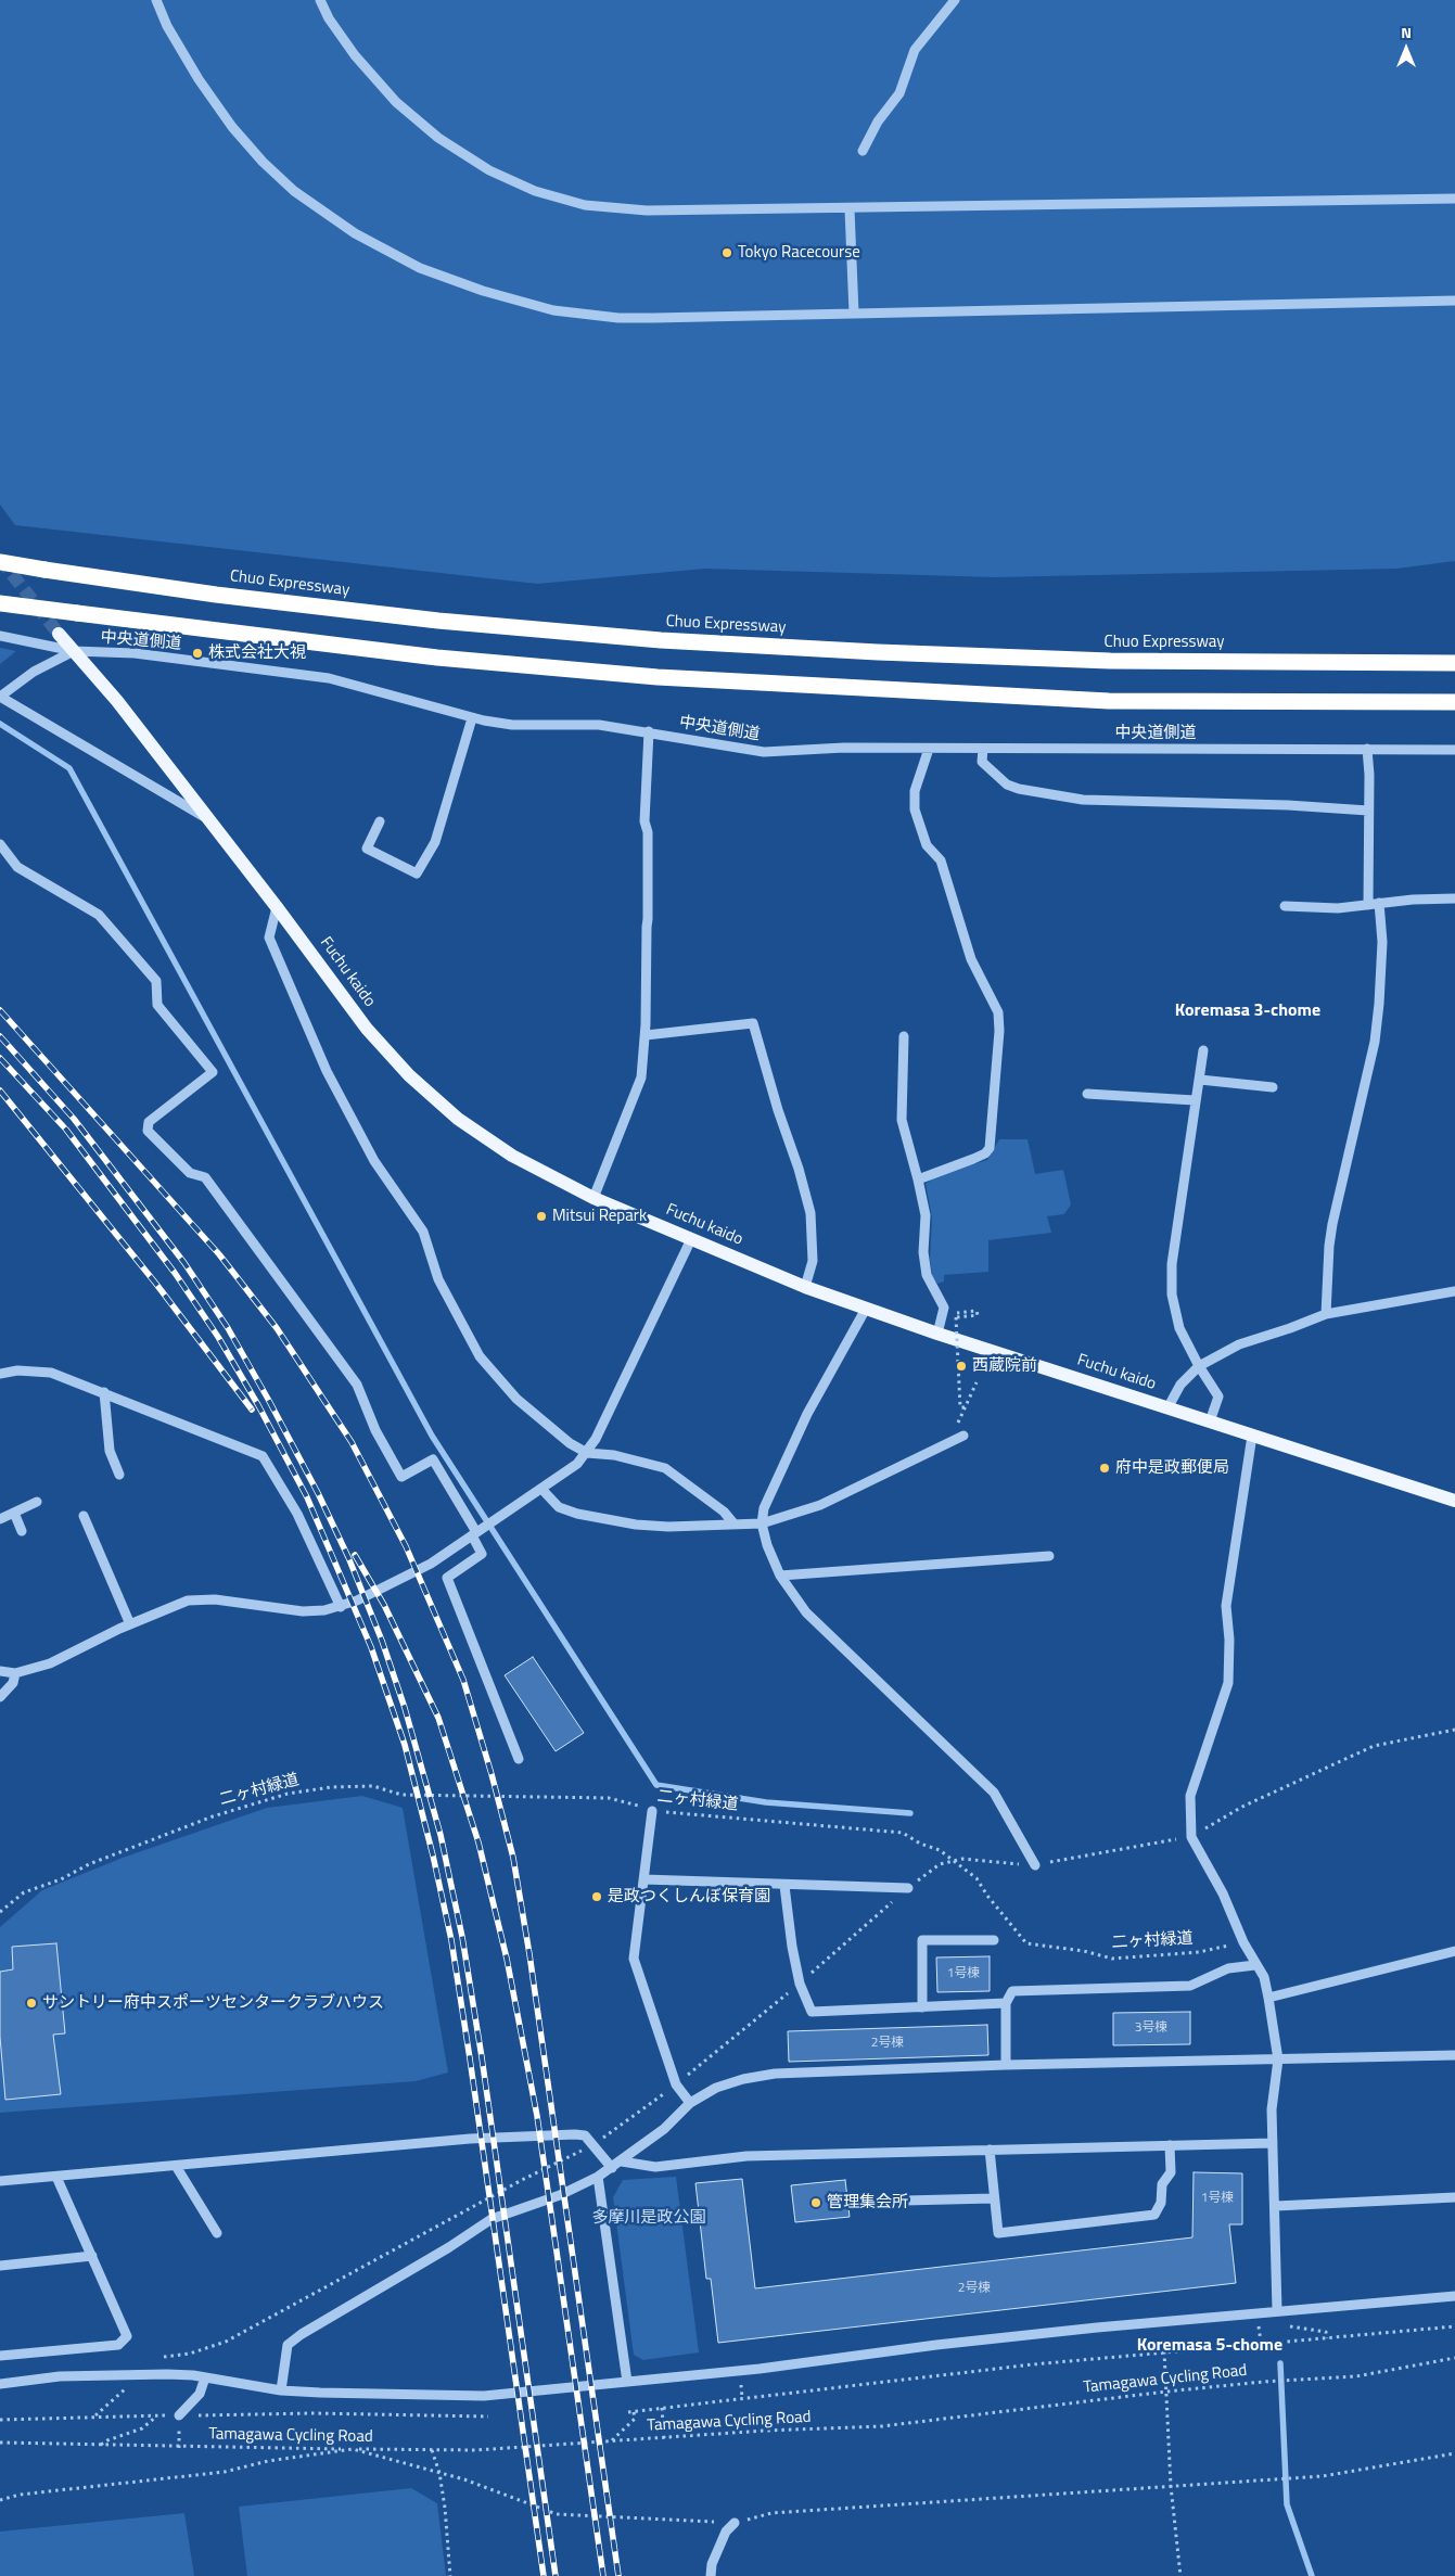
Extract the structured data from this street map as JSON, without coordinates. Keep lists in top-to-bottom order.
{
  "streets": {
    "highway": ["Chuo Expressway"],
    "main road": ["Fuchu kaido"],
    "street": ["中央道側道"],
    "path": ["二ヶ村緑道", "Tamagawa Cycling Road"]
  },
  "crossings": [
    ["中央道側道", "Fuchu kaido"]
  ],
  "districts": ["Koremasa 3-chome", "Koremasa 5-chome"],
  "parks": ["多摩川是政公園"],
  "places": [
    "Tokyo Racecourse",
    "株式会社大視",
    "Mitsui Repark",
    "西蔵院前",
    "府中是政郵便局",
    "是政つくしんぼ保育園",
    "サントリー府中スポーツセンタークラブハウス",
    "管理集会所"
  ],
  "house_numbers": [
    "1号棟",
    "3号棟",
    "2号棟",
    "1号棟",
    "2号棟"
  ],
  "north": "top"
}
